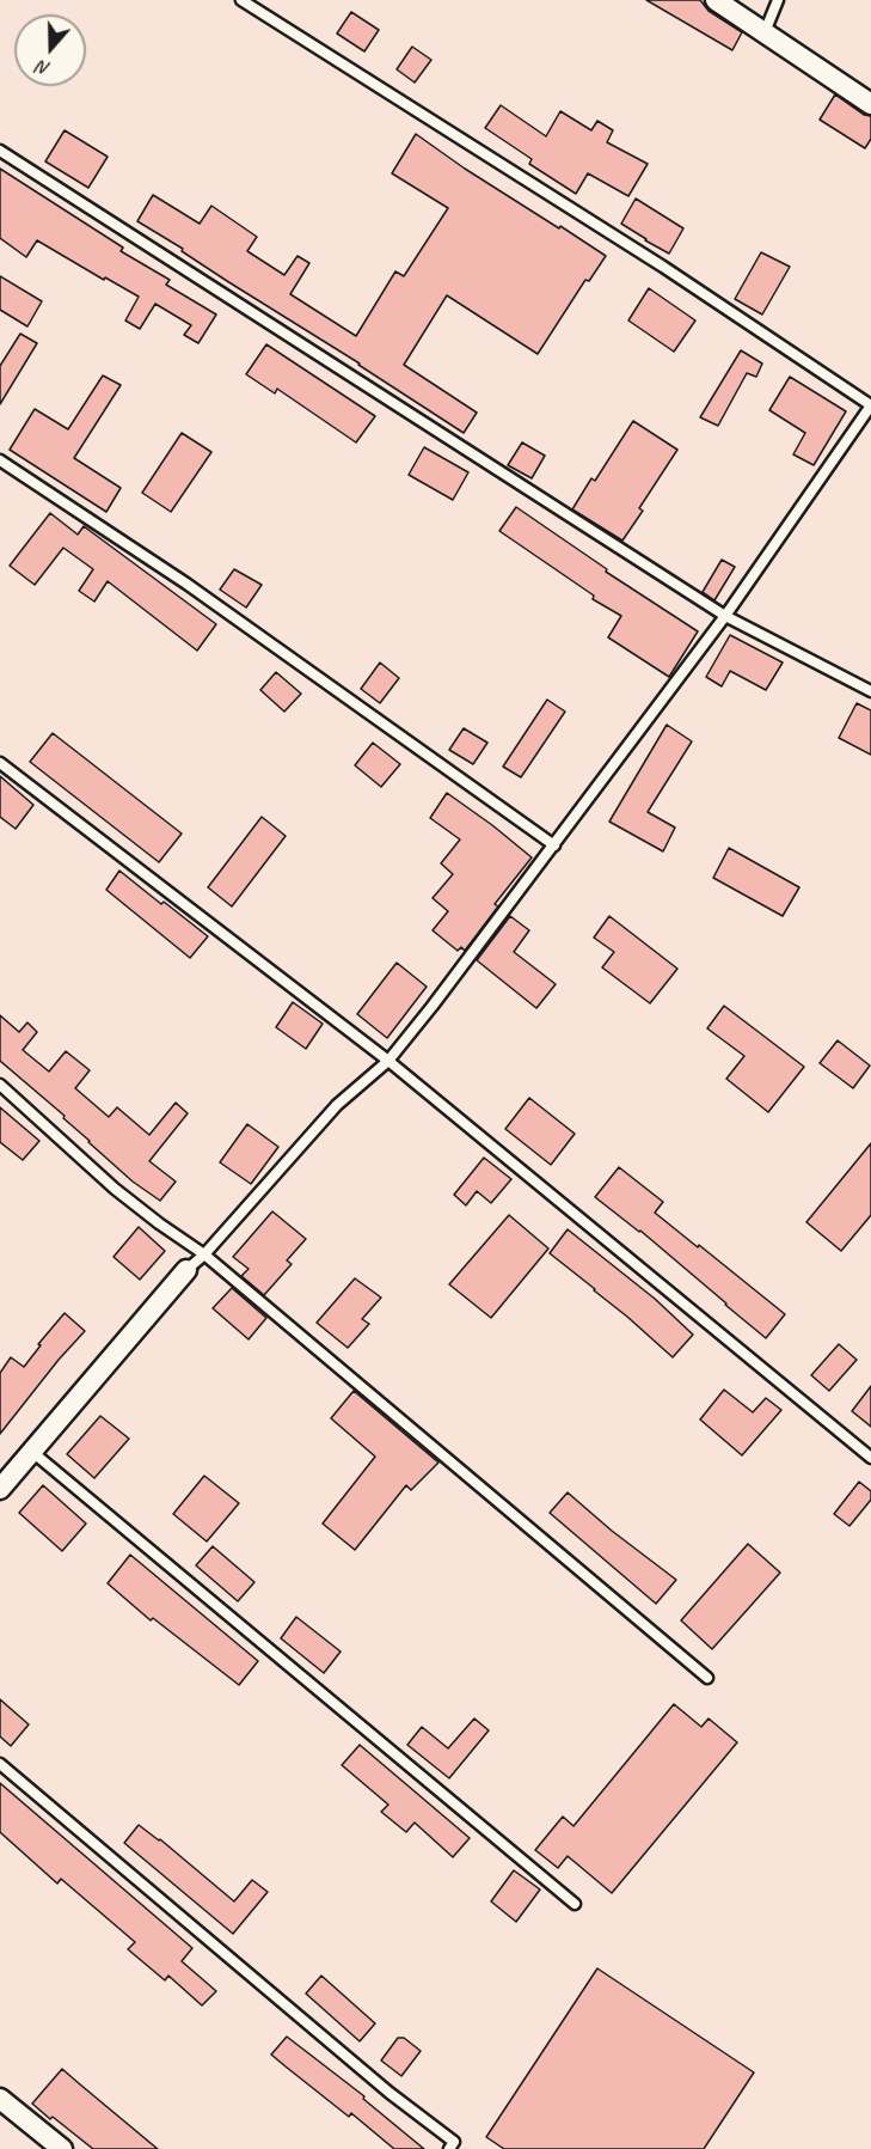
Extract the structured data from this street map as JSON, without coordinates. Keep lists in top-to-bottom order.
{
  "north": "bottom"
}
